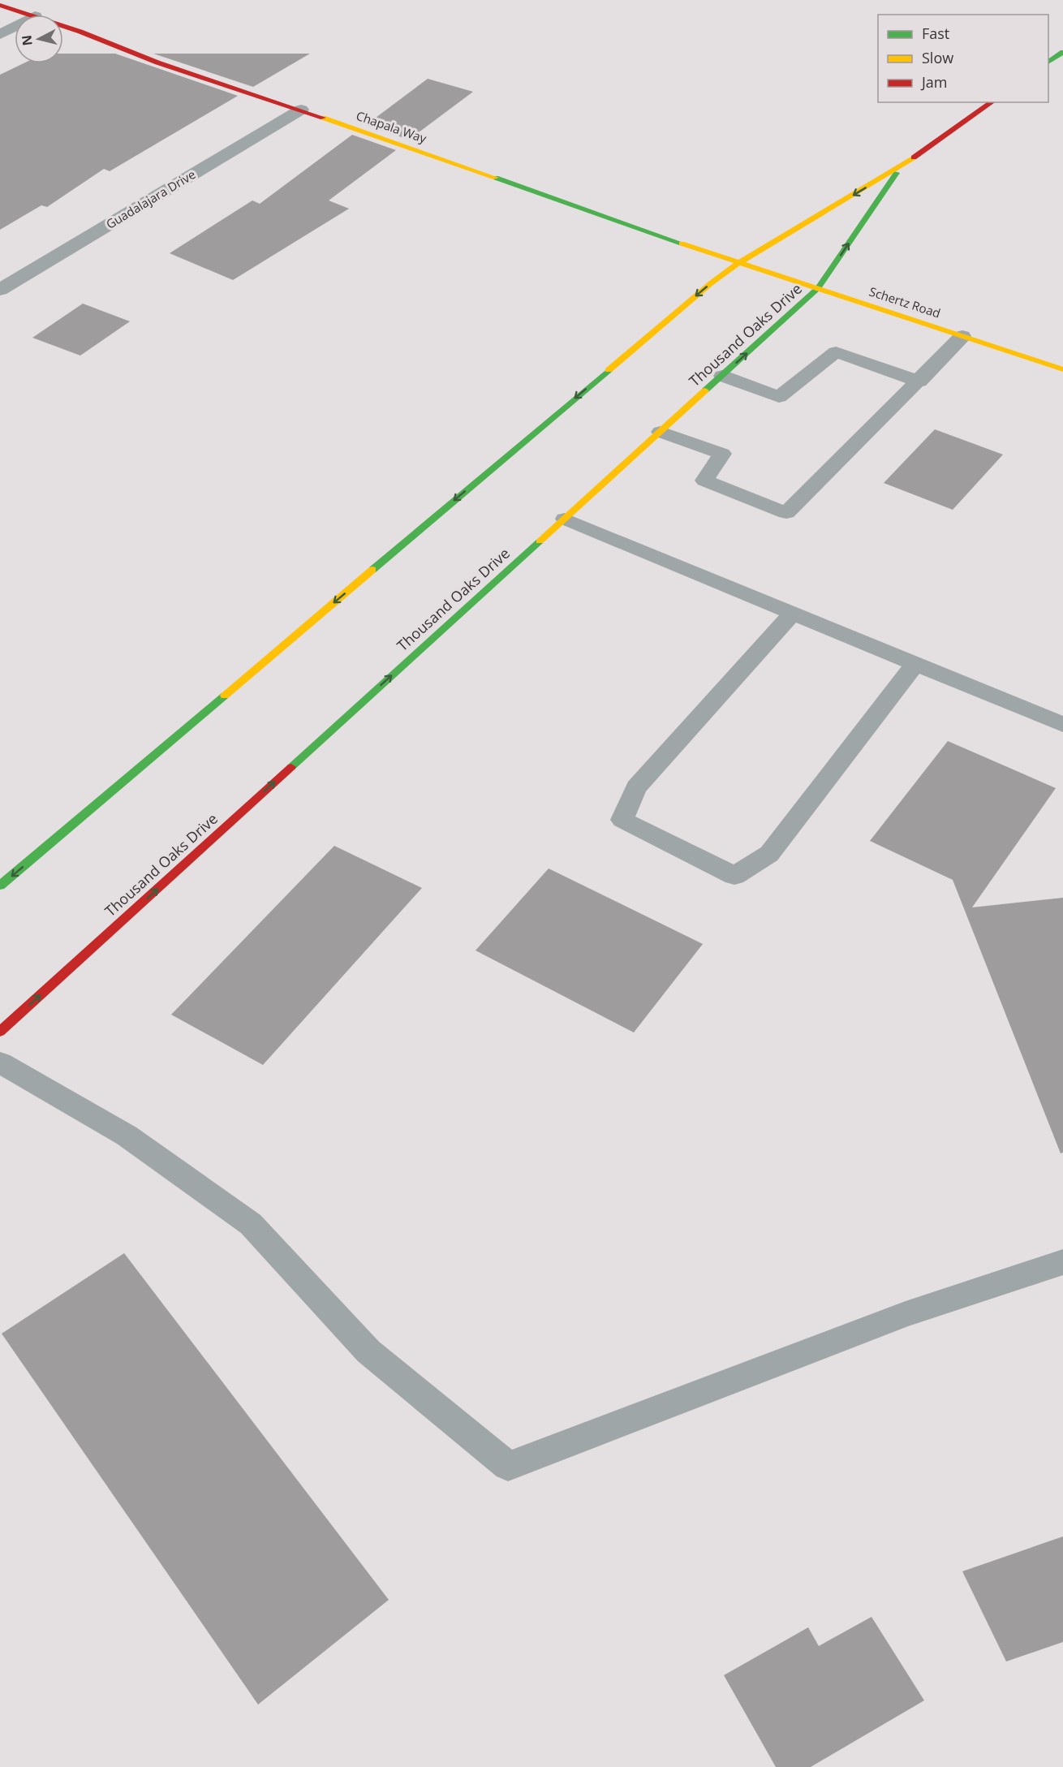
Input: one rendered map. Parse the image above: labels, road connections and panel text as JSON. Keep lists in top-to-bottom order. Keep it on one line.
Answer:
{"streets":{"main road":["Chapala Way","Schertz Road","Thousand Oaks Drive"],"street":["Guadalajara Drive"]},"crossings":[["Chapala Way","Guadalajara Drive"],["Chapala Way","Schertz Road"],["Chapala Way","Thousand Oaks Drive"],["Schertz Road","Thousand Oaks Drive"]],"legend":["Fast","Slow","Jam"],"north":"left"}
